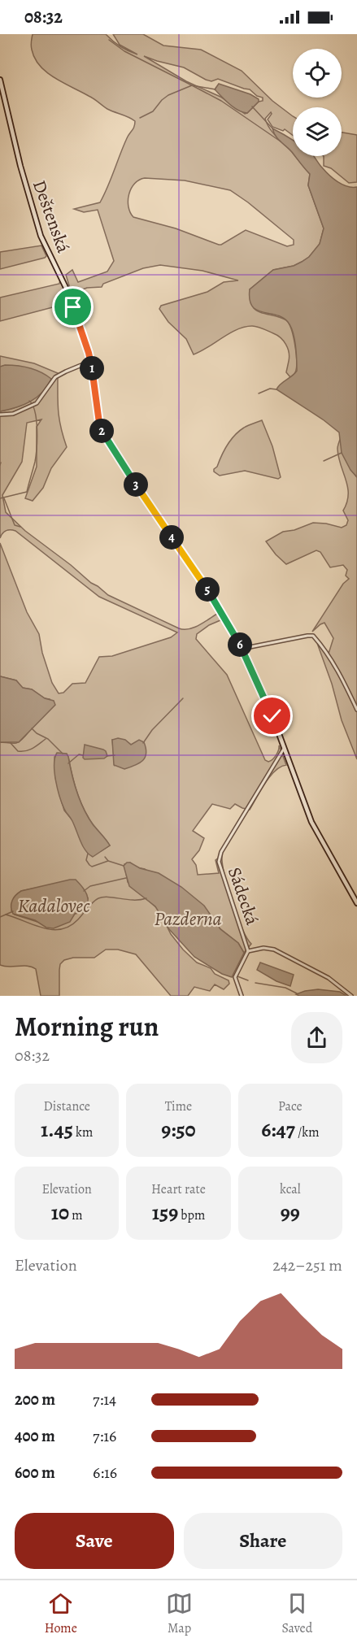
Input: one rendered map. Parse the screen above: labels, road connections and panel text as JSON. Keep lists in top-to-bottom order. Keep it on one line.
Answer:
{"streets":{"main road":["Deštenská"],"street":["Sádecká"]},"crossings":[["Deštenská","Sádecká"]],"water":["Kadalovec","Pazderna"],"page":{"status":"08:32","pins":["1","2","3","4","5","6"],"heading":["Morning run","08:32"],"stats":[["Distance","1.45 km"],["Time","9:50"],["Pace","6:47 /km"],["Elevation","10 m"],["Heart rate","159 bpm"],["kcal","99"]],"chart":["Elevation","242–251 m"],"list":[{"name":"200 m","note":"7:14"},{"name":"400 m","note":"7:16"},{"name":"600 m","note":"6:16"}],"buttons":["Save","Share"],"tabs":["Home","Map","Saved"]}}
